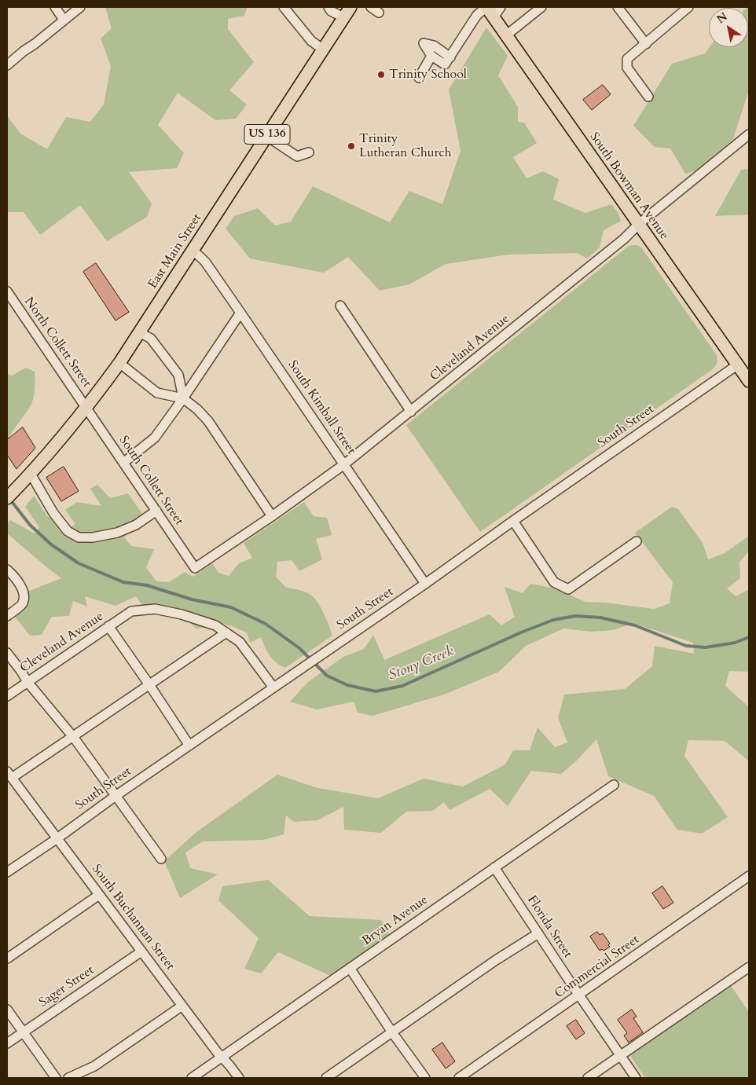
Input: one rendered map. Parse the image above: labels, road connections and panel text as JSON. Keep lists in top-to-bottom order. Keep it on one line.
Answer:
{"streets":{"main road":["US 136","South Bowman Avenue","East Main Street"],"street":["North Collett Street","Cleveland Avenue","South Kimball Street","South Street","South Collett Street","South Buchannan Street","Bryan Avenue","Florida Street","Commercial Street","Sager Street"]},"crossings":[["South Bowman Avenue","Cleveland Avenue"],["South Bowman Avenue","South Street"],["East Main Street","North Collett Street"],["East Main Street","South Kimball Street"],["East Main Street","South Collett Street"],["North Collett Street","South Collett Street"],["Cleveland Avenue","South Kimball Street"],["Cleveland Avenue","South Collett Street"],["South Kimball Street","South Street"],["South Street","South Buchannan Street"],["South Buchannan Street","Bryan Avenue"],["South Buchannan Street","Sager Street"],["Bryan Avenue","Florida Street"],["Florida Street","Commercial Street"]],"water":["Stony Creek"],"places":["Trinity School","Trinity Lutheran Church"],"north":"top left"}
